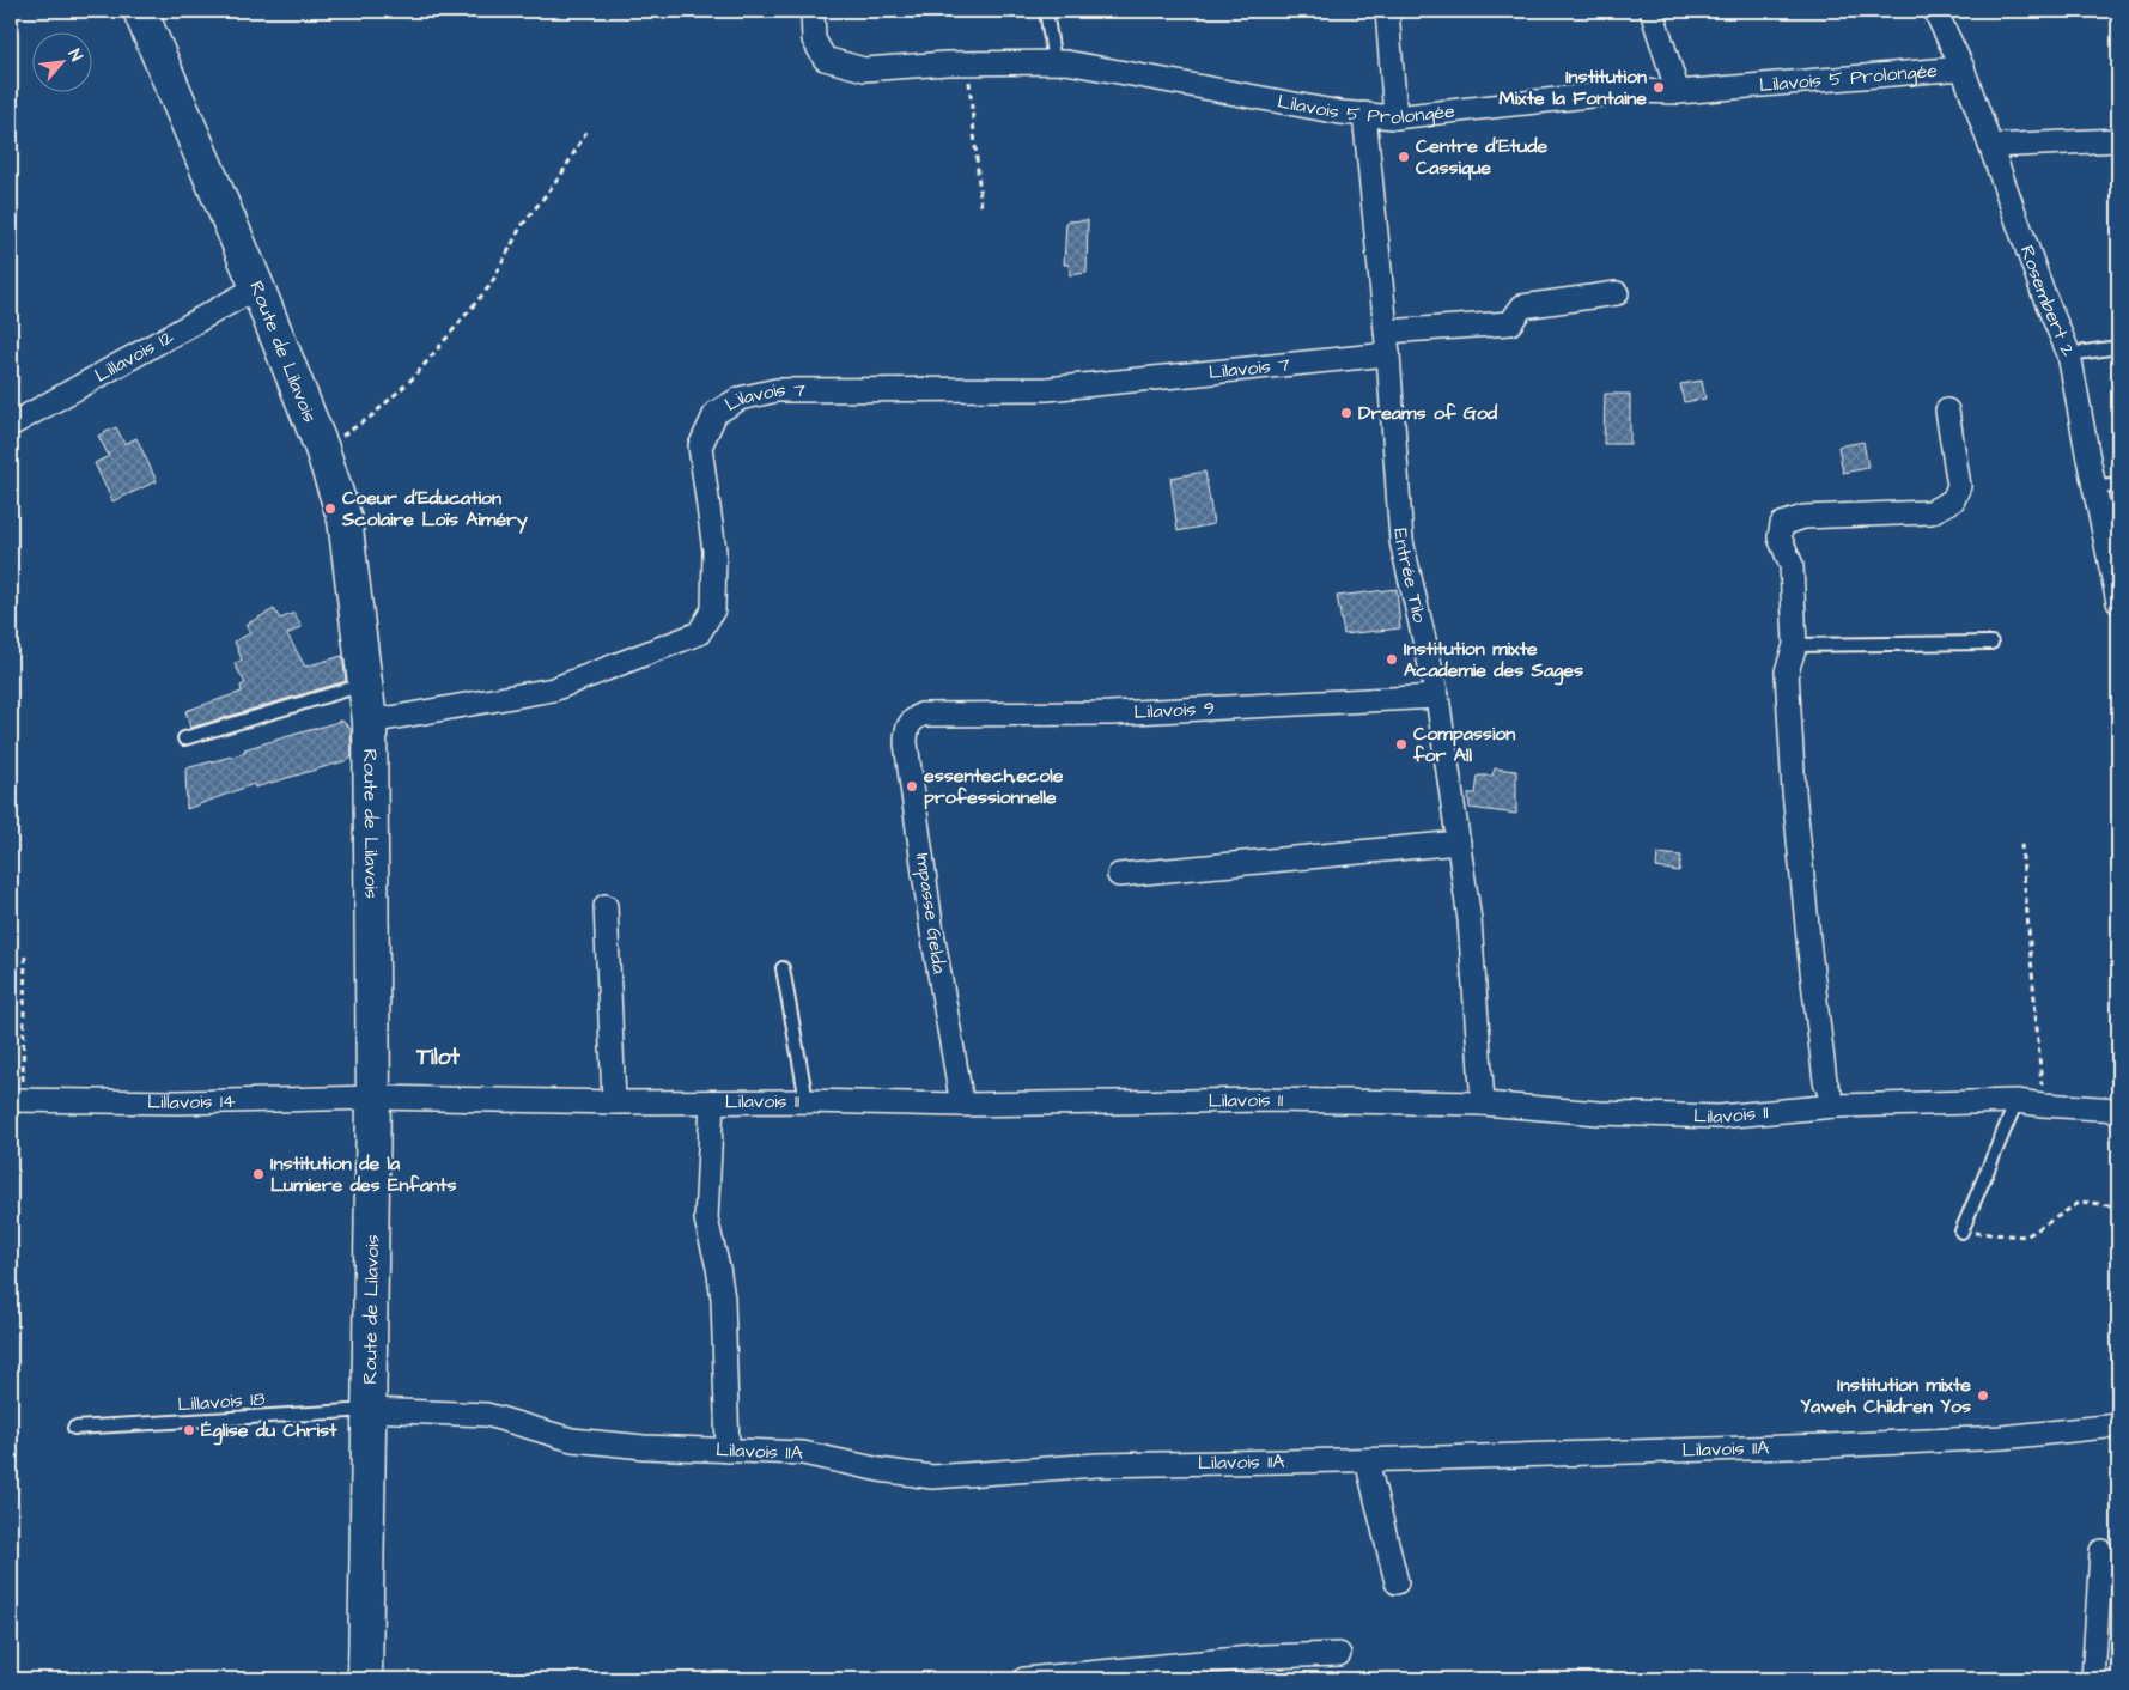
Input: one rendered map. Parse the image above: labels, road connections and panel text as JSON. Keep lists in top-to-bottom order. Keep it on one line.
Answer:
{"streets":{"main road":["Route de Lilavois"],"street":["Lilavois 5 Prolongée","Rosembert 2","Lillavois 12","Lilavois 7","Entrée Tilo","Lilavois 9","Impasse Gelda","Lillavois 14","Lilavois 11","Lilavois 11A"],"lane":["Lillavois 18"]},"crossings":[["Lilavois 5 Prolongée","Rosembert 2"],["Lilavois 5 Prolongée","Entrée Tilo"],["Route de Lilavois","Lillavois 12"],["Route de Lilavois","Lilavois 7"],["Route de Lilavois","Lillavois 14"],["Route de Lilavois","Lilavois 11"],["Route de Lilavois","Lillavois 18"],["Route de Lilavois","Lilavois 11A"],["Lilavois 7","Entrée Tilo"],["Entrée Tilo","Lilavois 9"],["Entrée Tilo","Lilavois 11"],["Lilavois 9","Impasse Gelda"],["Impasse Gelda","Lilavois 11"],["Lillavois 14","Lilavois 11"],["Lillavois 18","Lilavois 11A"]],"districts":["Tilot"],"places":["Institution Mixte la Fontaine","Centre d'Etude Cassique","Dreams of God","Coeur d'Education Scolaire Loïs Aiméry","Institution mixte Academie des Sages","Compassion for All","essentech,ecole professionnelle","Institution de la Lumiere des Enfants","Institution mixte Yaweh Children Yos","Église du Christ"],"north":"top right"}
